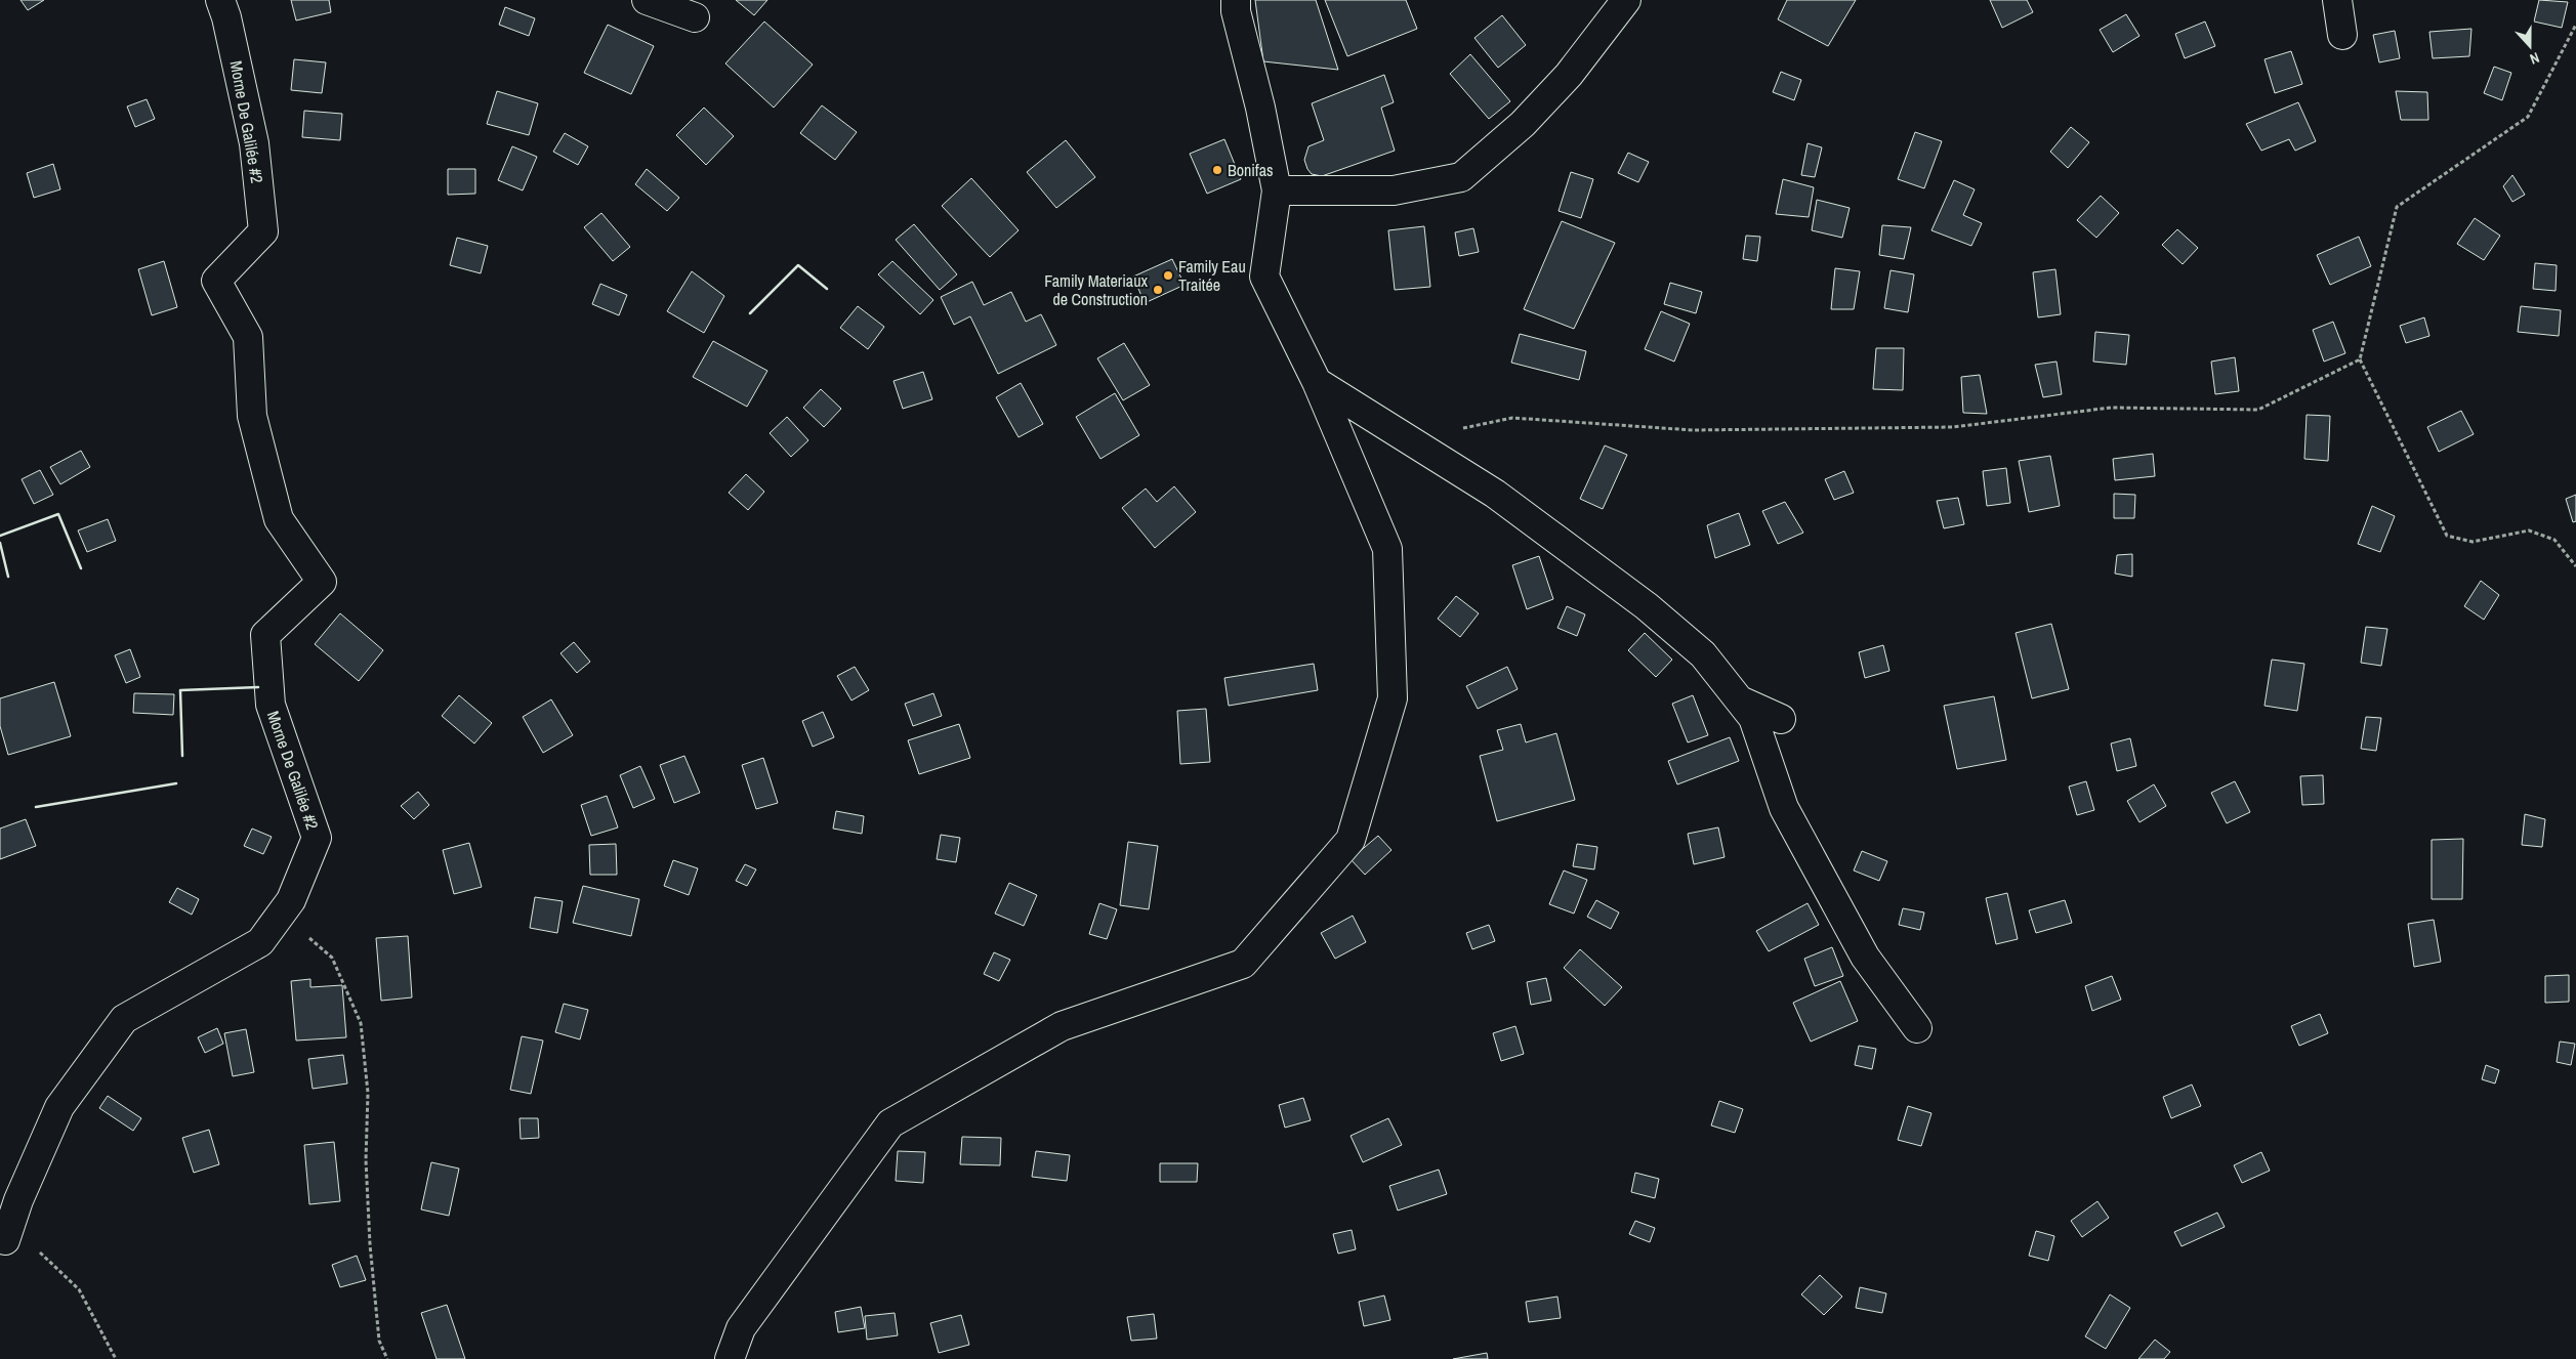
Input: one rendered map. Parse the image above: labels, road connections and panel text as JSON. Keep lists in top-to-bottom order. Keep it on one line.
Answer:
{"streets":{"street":["Morne De Galilée #2"]},"places":["Bonifas","Family Eau Traitée","Family Materiaux de Construction"],"north":"bottom"}
